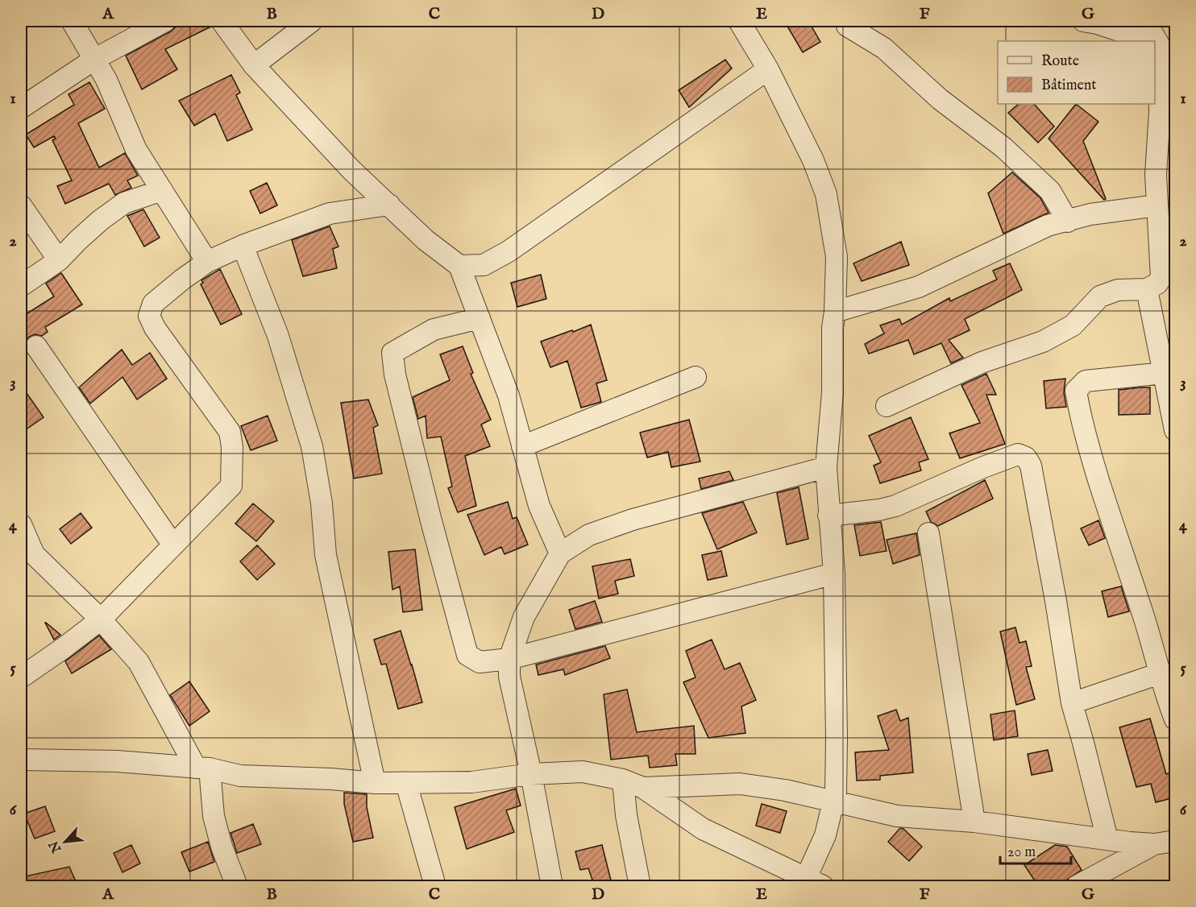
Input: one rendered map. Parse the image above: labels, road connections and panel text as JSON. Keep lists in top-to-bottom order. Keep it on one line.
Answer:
{"legend":["Route","Bâtiment"],"scale_bar":"20 m","north":"bottom left","grid":{"columns":["A","B","C","D","E","F","G"],"rows":["1","2","3","4","5","6"]}}
